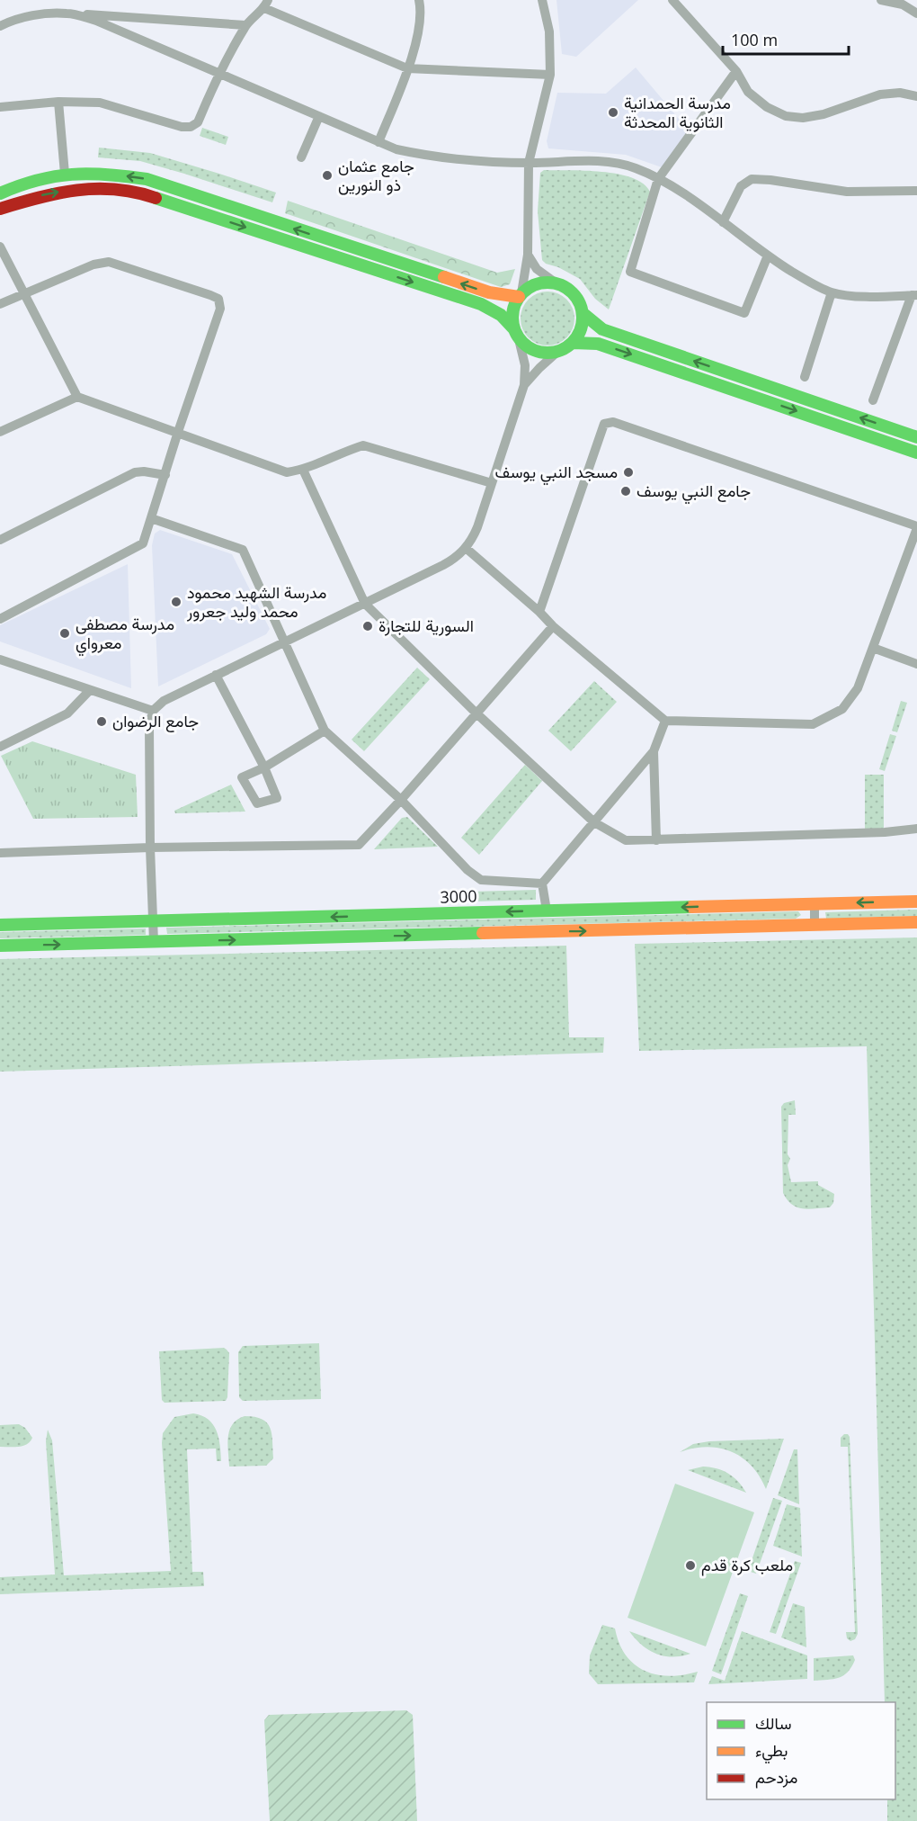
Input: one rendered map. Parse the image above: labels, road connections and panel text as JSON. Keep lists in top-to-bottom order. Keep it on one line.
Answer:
{"streets":{"street":["3000"]},"places":["مدرسة الحمدانية الثانوية المحدثة","جامع عثمان ذو النورين","مسجد النبي يوسف","جامع النبي يوسف","مدرسة الشهيد محمود محمد وليد جعرور","السورية للتجارة","مدرسة مصطفى معرواي","جامع الرضوان","ملعب كرة قدم"],"legend":["سالك","بطيء","مزدحم"],"scale_bar":"100 m"}
